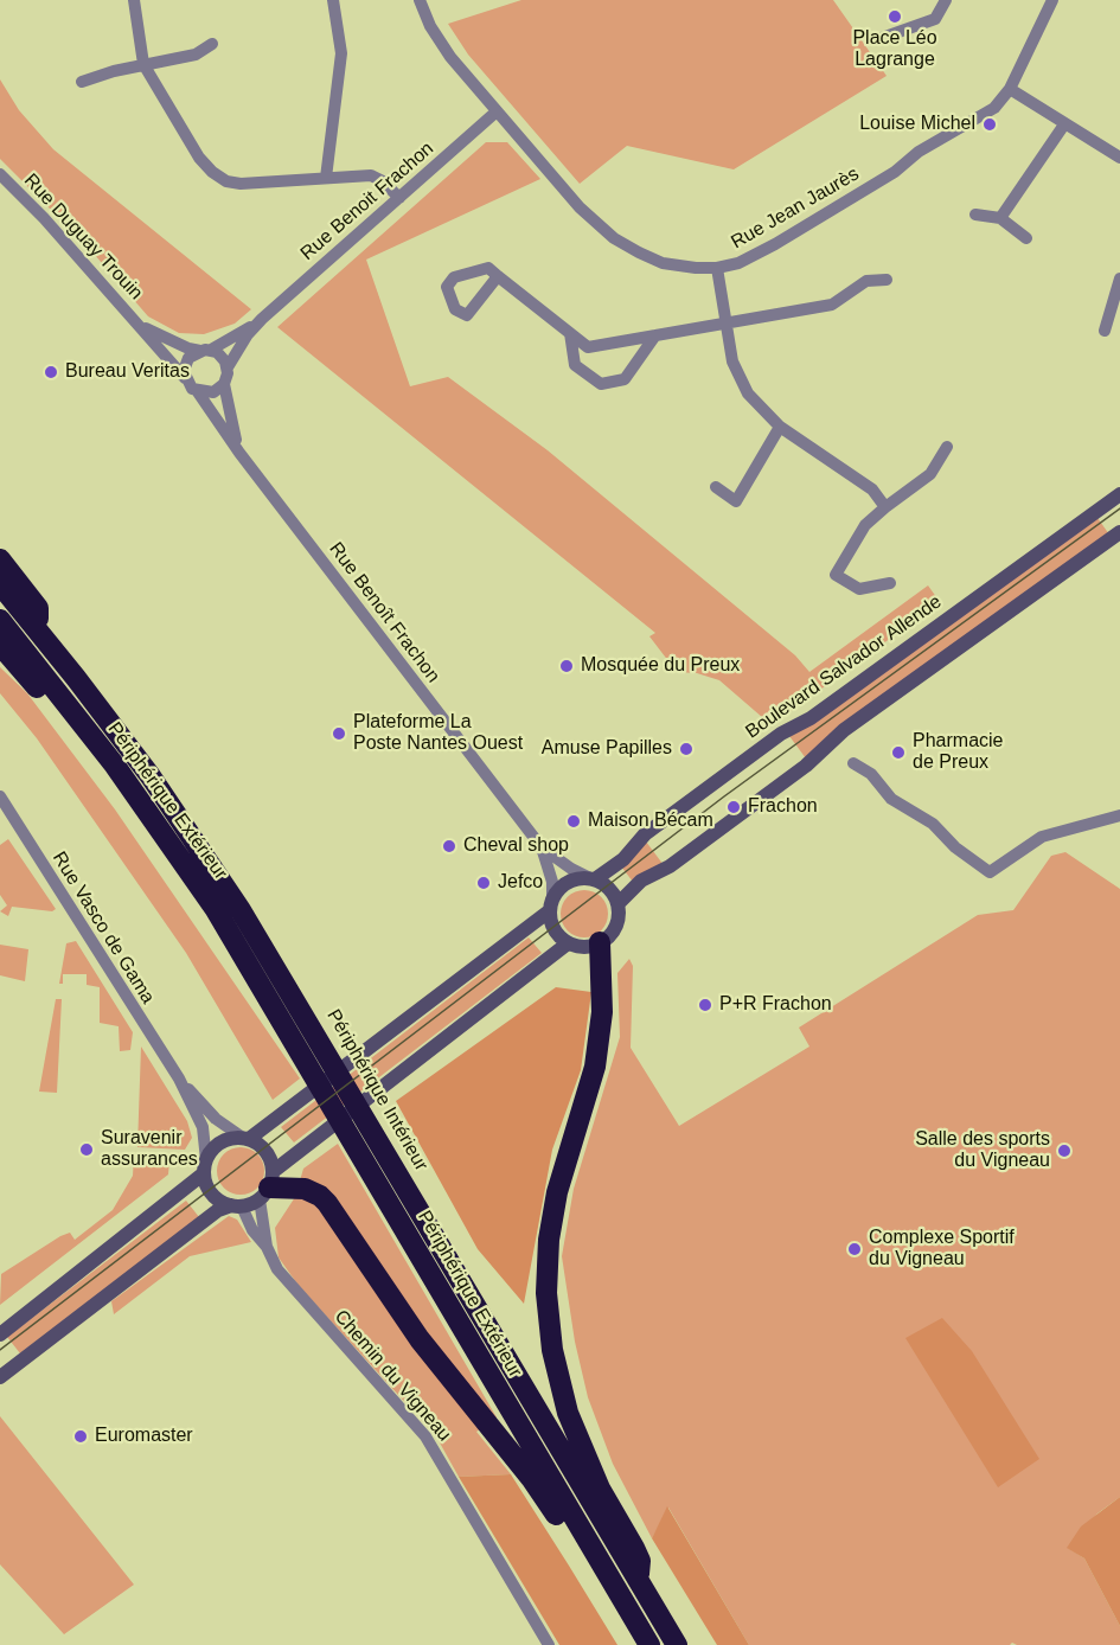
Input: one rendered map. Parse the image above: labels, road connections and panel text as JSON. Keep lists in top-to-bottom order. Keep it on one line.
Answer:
{"streets":{"highway":["Périphérique Extérieur","Périphérique Intérieur"],"street":["Rue Benoit Frachon","Rue Jean Jaurès","Rue Duguay Trouin","Rue Benoît Frachon","Boulevard Salvador Allende","Rue Vasco de Gama","Chemin du Vigneau"]},"crossings":[["Rue Benoit Frachon","Rue Jean Jaurès"],["Rue Benoit Frachon","Rue Duguay Trouin"],["Rue Vasco de Gama","Chemin du Vigneau"]],"places":["Place Léo Lagrange","Louise Michel","Bureau Veritas","Mosquée du Preux","Plateforme La Poste Nantes Ouest","Amuse Papilles","Pharmacie de Preux","Frachon","Maison Bécam","Cheval shop","Jefco","P+R Frachon","Suravenir assurances","Salle des sports du Vigneau","Complexe Sportif du Vigneau","Euromaster"]}
